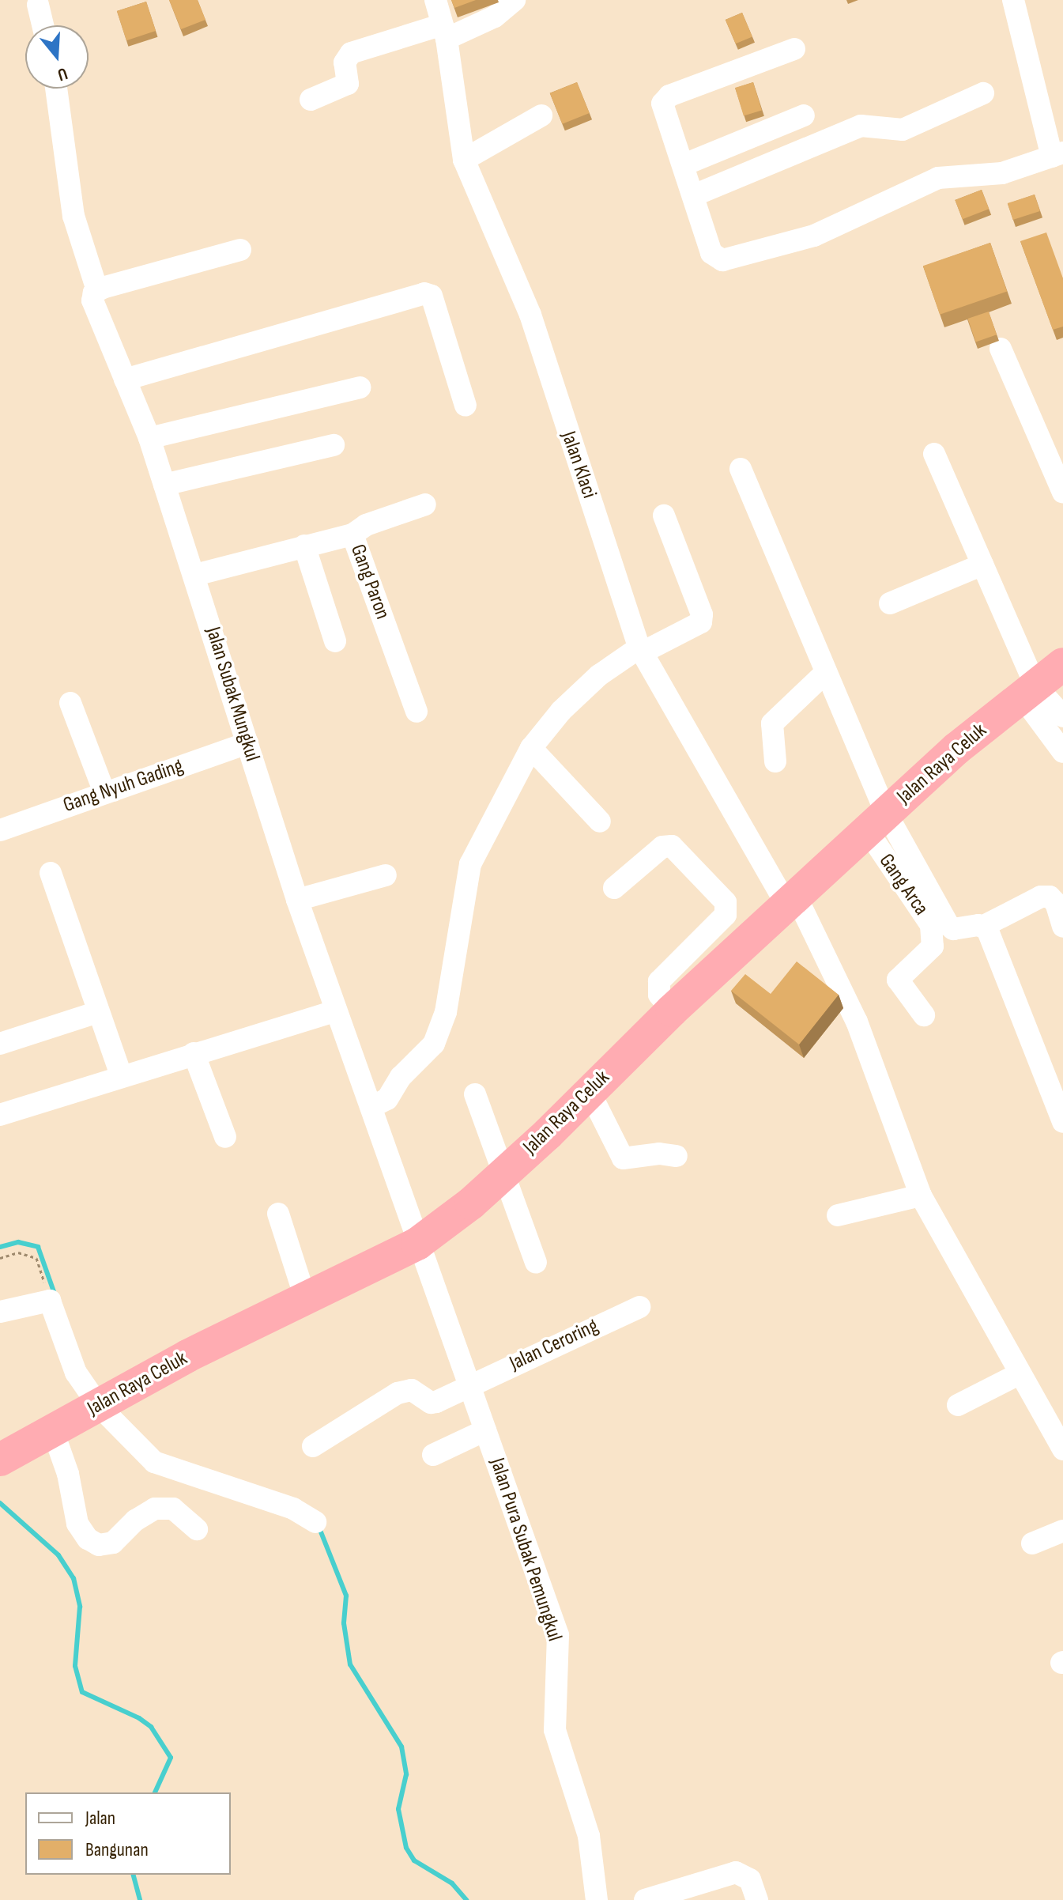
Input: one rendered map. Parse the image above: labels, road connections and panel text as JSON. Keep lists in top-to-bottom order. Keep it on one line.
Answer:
{"streets":{"highway":["Jalan Raya Celuk"],"street":["Jalan Klaci","Gang Paron","Jalan Subak Mungkul","Gang Nyuh Gading","Gang Arca","Jalan Ceroring","Jalan Pura Subak Pemungkul"]},"crossings":[["Jalan Klaci","Jalan Raya Celuk"],["Gang Paron","Jalan Subak Mungkul"],["Jalan Subak Mungkul","Jalan Raya Celuk"],["Jalan Subak Mungkul","Gang Nyuh Gading"],["Jalan Subak Mungkul","Jalan Pura Subak Pemungkul"],["Jalan Raya Celuk","Gang Arca"],["Jalan Raya Celuk","Jalan Pura Subak Pemungkul"],["Jalan Ceroring","Jalan Pura Subak Pemungkul"]],"legend":["Jalan","Bangunan"],"north":"bottom"}
